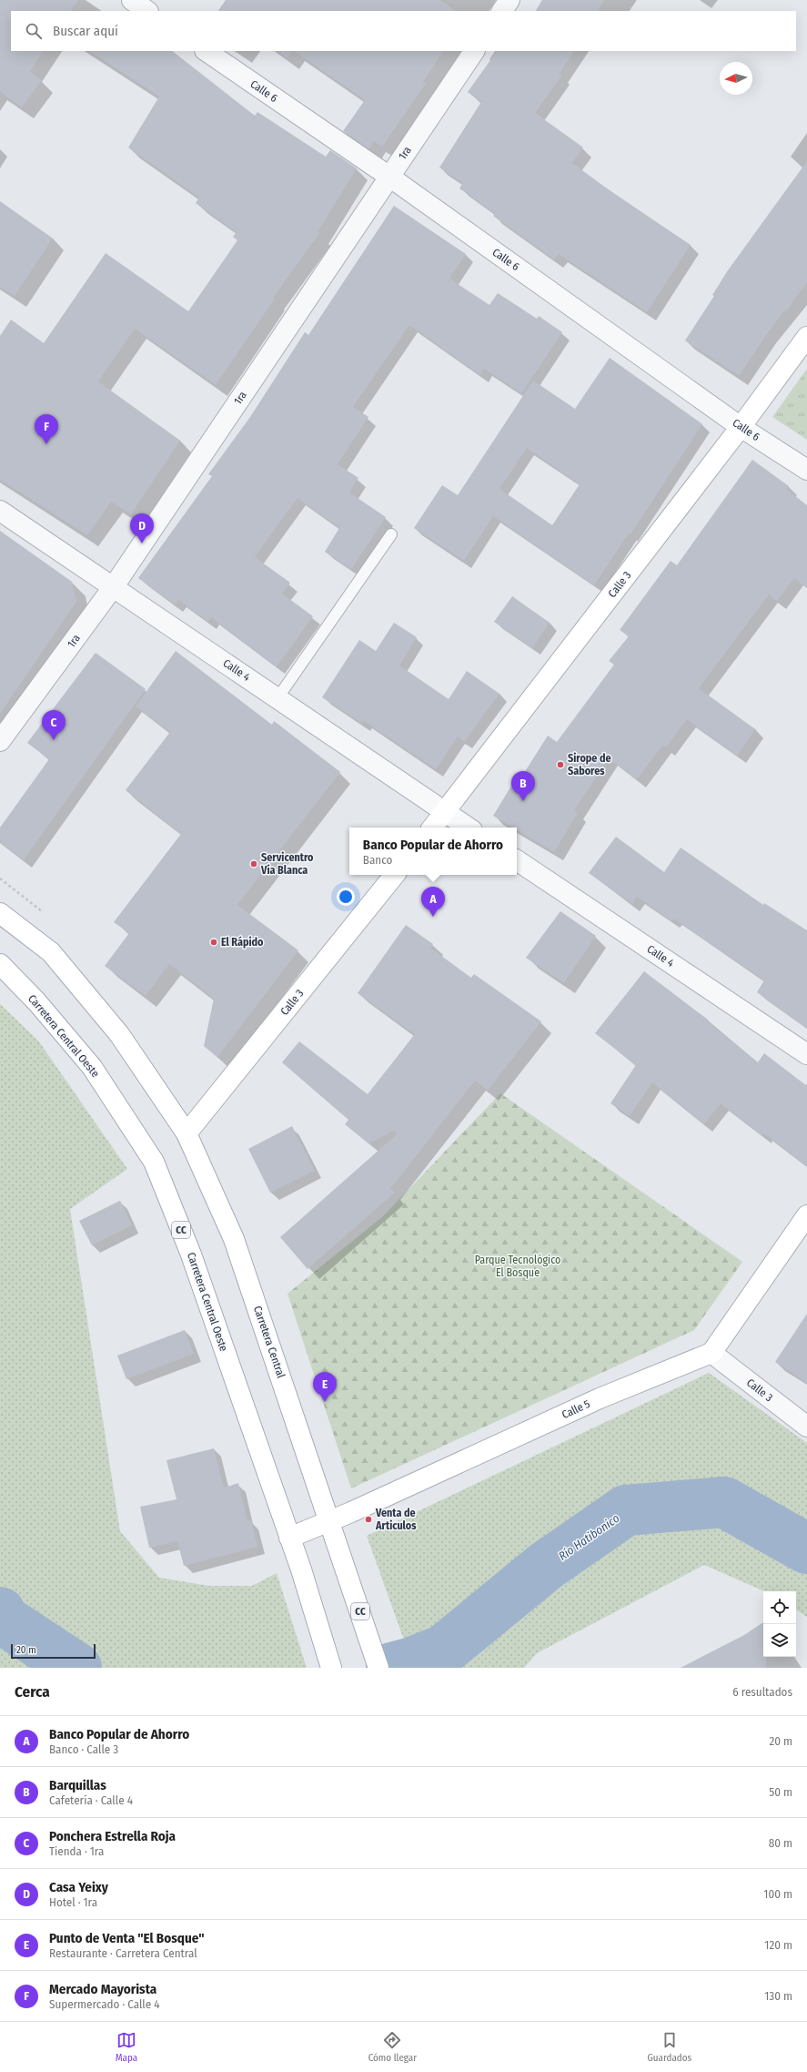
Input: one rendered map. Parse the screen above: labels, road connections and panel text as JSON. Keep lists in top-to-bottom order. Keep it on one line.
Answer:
{"streets":{"main road":["Calle 3","Carretera Central Oeste","CC","Carretera Central","Calle 5"],"street":["Calle 6","1ra","Calle 4"]},"crossings":[["Calle 6","1ra"],["Calle 6","Calle 3"],["1ra","Calle 4"],["Calle 3","Calle 4"],["Calle 3","CC"],["Calle 3","Carretera Central"],["Calle 3","Calle 5"],["Carretera Central Oeste","CC"],["Carretera Central Oeste","Calle 5"],["CC","Carretera Central"],["CC","Calle 5"],["Carretera Central","Calle 5"]],"water":["Río Hatibonico"],"parks":["Parque Tecnológico El Bosque"],"places":["Sirope de Sabores","Servicentro Vía Blanca","El Rápido","Venta de Articulos"],"scale_bar":"20 m","north":"left","page":{"search":"Buscar aquí","pins":["F","D","C","B","A","E"],"popup":["Banco Popular de Ahorro","Banco"],"scale":"20 m","heading":["Cerca","6 resultados"],"list":[{"mark":"A","name":"Banco Popular de Ahorro","note":"Banco · Calle 3","value":"20 m"},{"mark":"B","name":"Barquillas","note":"Cafetería · Calle 4","value":"50 m"},{"mark":"C","name":"Ponchera Estrella Roja","note":"Tienda · 1ra","value":"80 m"},{"mark":"D","name":"Casa Yeixy","note":"Hotel · 1ra","value":"100 m"},{"mark":"E","name":"Punto de Venta \"El Bosque\"","note":"Restaurante · Carretera Central","value":"120 m"},{"mark":"F","name":"Mercado Mayorista","note":"Supermercado · Calle 4","value":"130 m"}],"nav":["Mapa","Cómo llegar","Guardados"]}}
